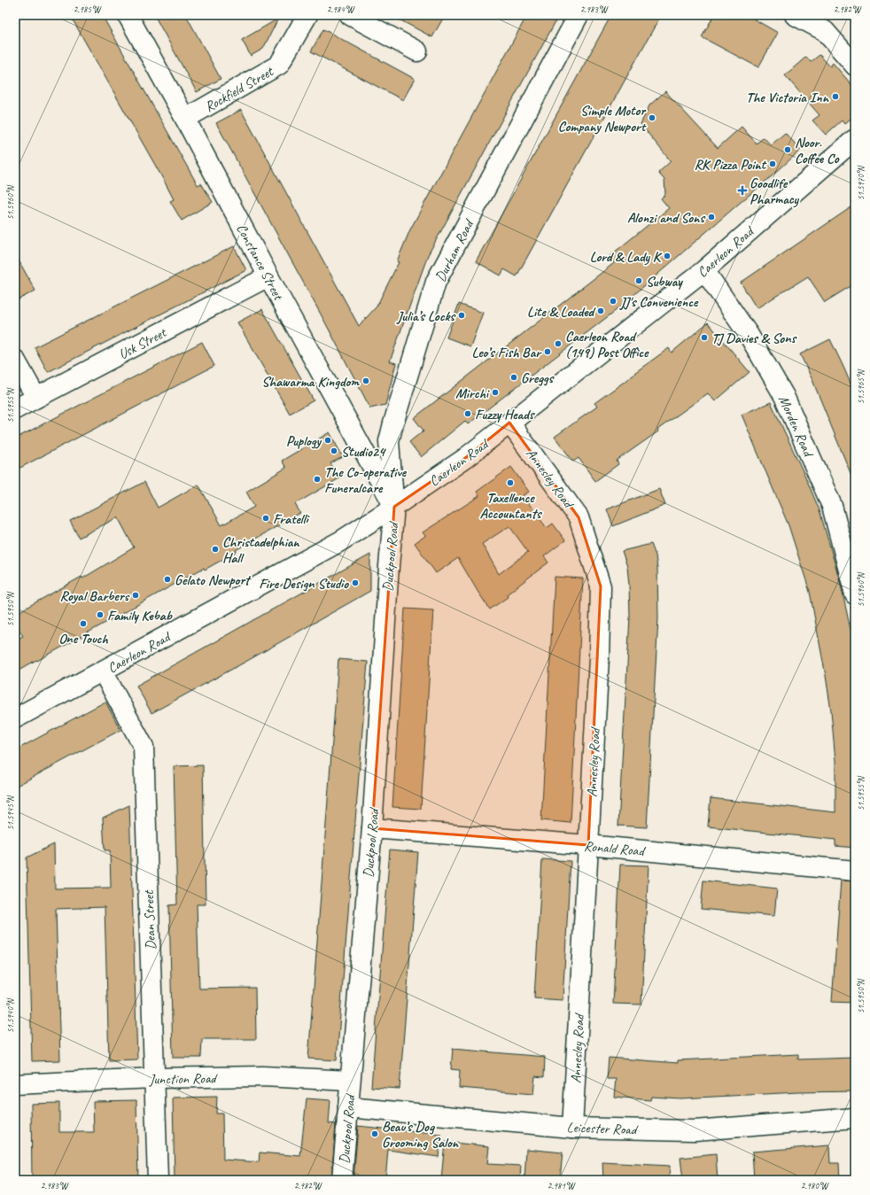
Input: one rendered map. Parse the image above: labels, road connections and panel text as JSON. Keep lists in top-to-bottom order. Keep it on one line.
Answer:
{"streets":{"street":["Rockfield Street","Durham Road","Caerleon Road","Constance Street","Usk Street","Morden Road","Annesley Road","Duckpool Road","Ronald Road","Dean Street","Junction Road","Leicester Road"]},"crossings":[["Rockfield Street","Constance Street"],["Durham Road","Caerleon Road"],["Durham Road","Constance Street"],["Durham Road","Duckpool Road"],["Caerleon Road","Constance Street"],["Caerleon Road","Morden Road"],["Caerleon Road","Annesley Road"],["Caerleon Road","Duckpool Road"],["Caerleon Road","Dean Street"],["Constance Street","Usk Street"],["Constance Street","Duckpool Road"],["Annesley Road","Ronald Road"],["Annesley Road","Leicester Road"],["Duckpool Road","Ronald Road"],["Duckpool Road","Junction Road"],["Duckpool Road","Leicester Road"],["Dean Street","Junction Road"]],"places":{"other":["The Victoria Inn","Simple Motor Company Newport","Noor. Coffee Co","RK Pizza Point","Alonzi and Sons","Lord & Lady K","Subway","JJ's Convenience","Lite & Loaded","Julia’s Locks","TJ Davies & Sons","Caerleon Road (149) Post Office","Leo’s Fish Bar","Greggs","Shawarma Kingdom","Mirchi","Fuzzy Heads","Puplogy","Studio24","The Co-operative Funeralcare","Taxellence Accountants","Fratelli","Christadelphian Hall","Gelato Newport","Fire Design Studio","Royal Barbers","Family Kebab","One Touch","Beau’s Dog Grooming Salon"],"health":["Goodlife Pharmacy"]},"coordinates":["2.985°W","2.984°W","2.983°W","2.982°W","51.5970°N","51.5960°N","51.5965°N","51.5955°N","51.5950°N","51.5945°N","51.5940°N","2.981°W","2.980°W"]}
